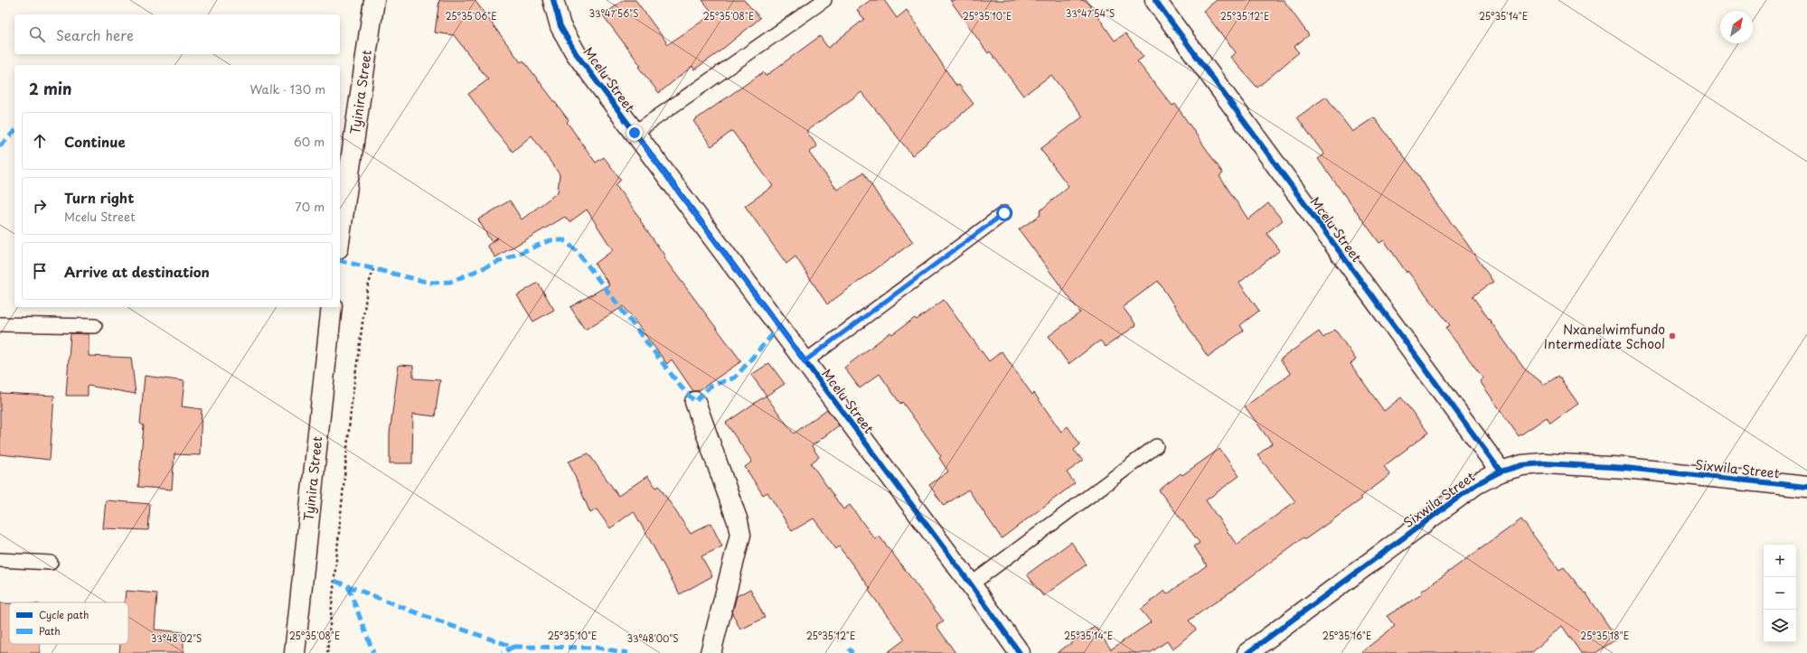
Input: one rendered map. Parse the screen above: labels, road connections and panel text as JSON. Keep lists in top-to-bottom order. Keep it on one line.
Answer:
{"streets":{"street":["Mcelu Street","Tyinira Street","Sixwila Street"]},"crossings":[["Mcelu Street","Sixwila Street"]],"places":["Nxanelwimfundo Intermediate School"],"legend":["Cycle path","Path"],"north":"top right","page":{"search":"Search here","heading":["2 min","Walk · 130 m"],"list":[["Continue","60 m"],["Turn right","Mcelu Street","70 m"],"Arrive at destination"],"map_buttons":["+","−"]},"coordinates":["33°47'56\"S","33°47'54\"S","25°35'10\"E","25°35'06\"E","25°35'08\"E","25°35'12\"E","25°35'14\"E","25°35'16\"E","25°35'18\"E","33°48'02\"S","33°48'00\"S"]}
